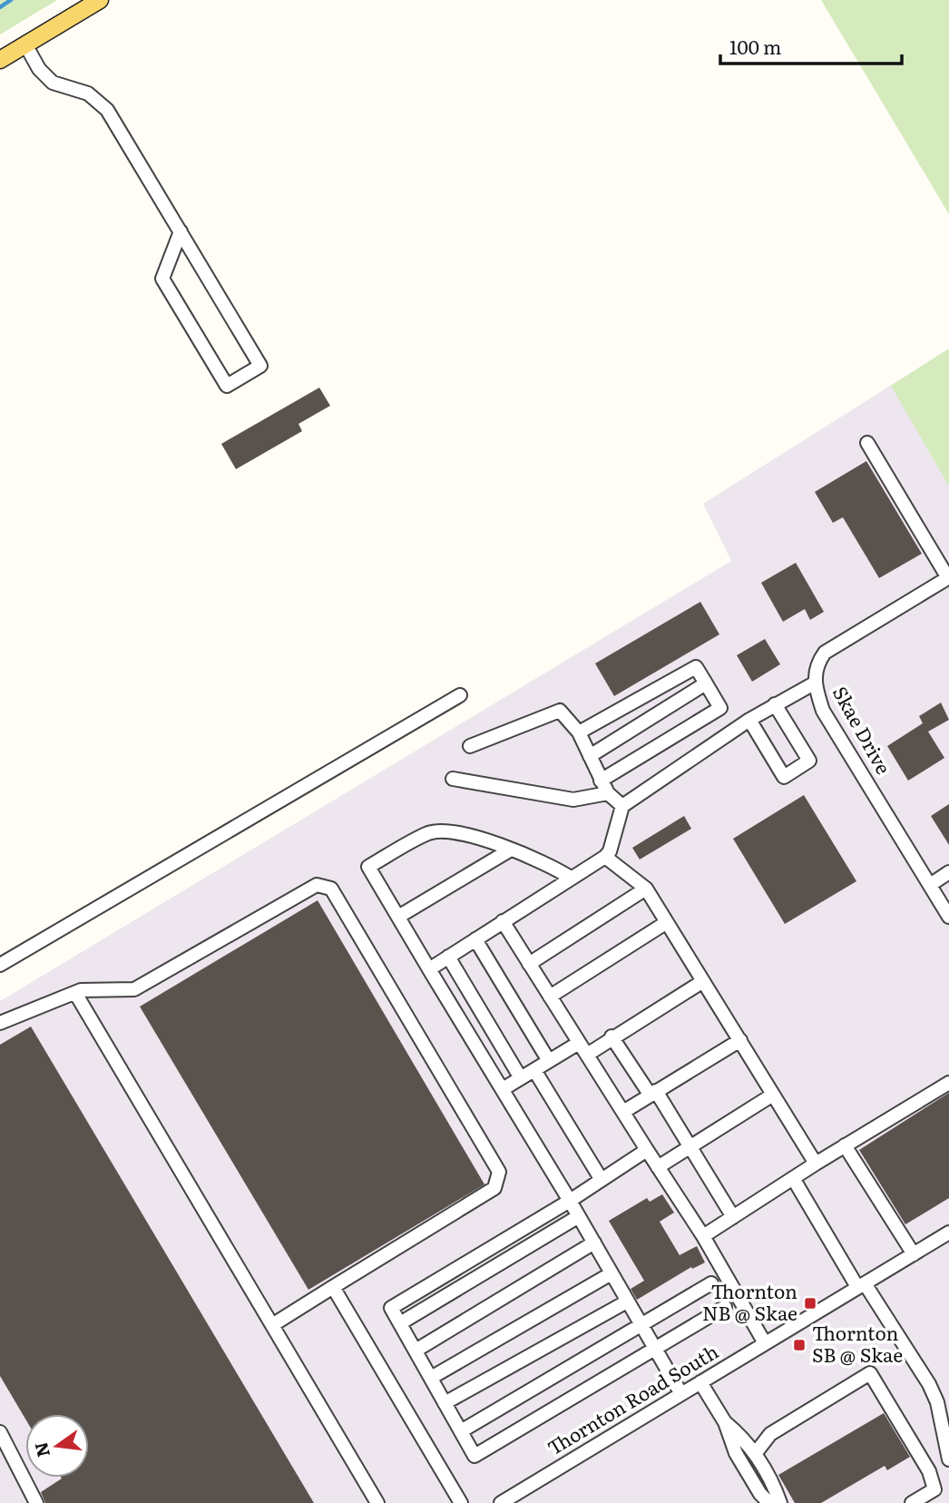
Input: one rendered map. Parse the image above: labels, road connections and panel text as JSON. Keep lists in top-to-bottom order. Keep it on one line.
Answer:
{"streets":{"street":["Skae Drive","Thornton Road South"]},"places":{"transit":["Thornton NB @ Skae","Thornton SB @ Skae"]},"scale_bar":"100 m","north":"left"}
